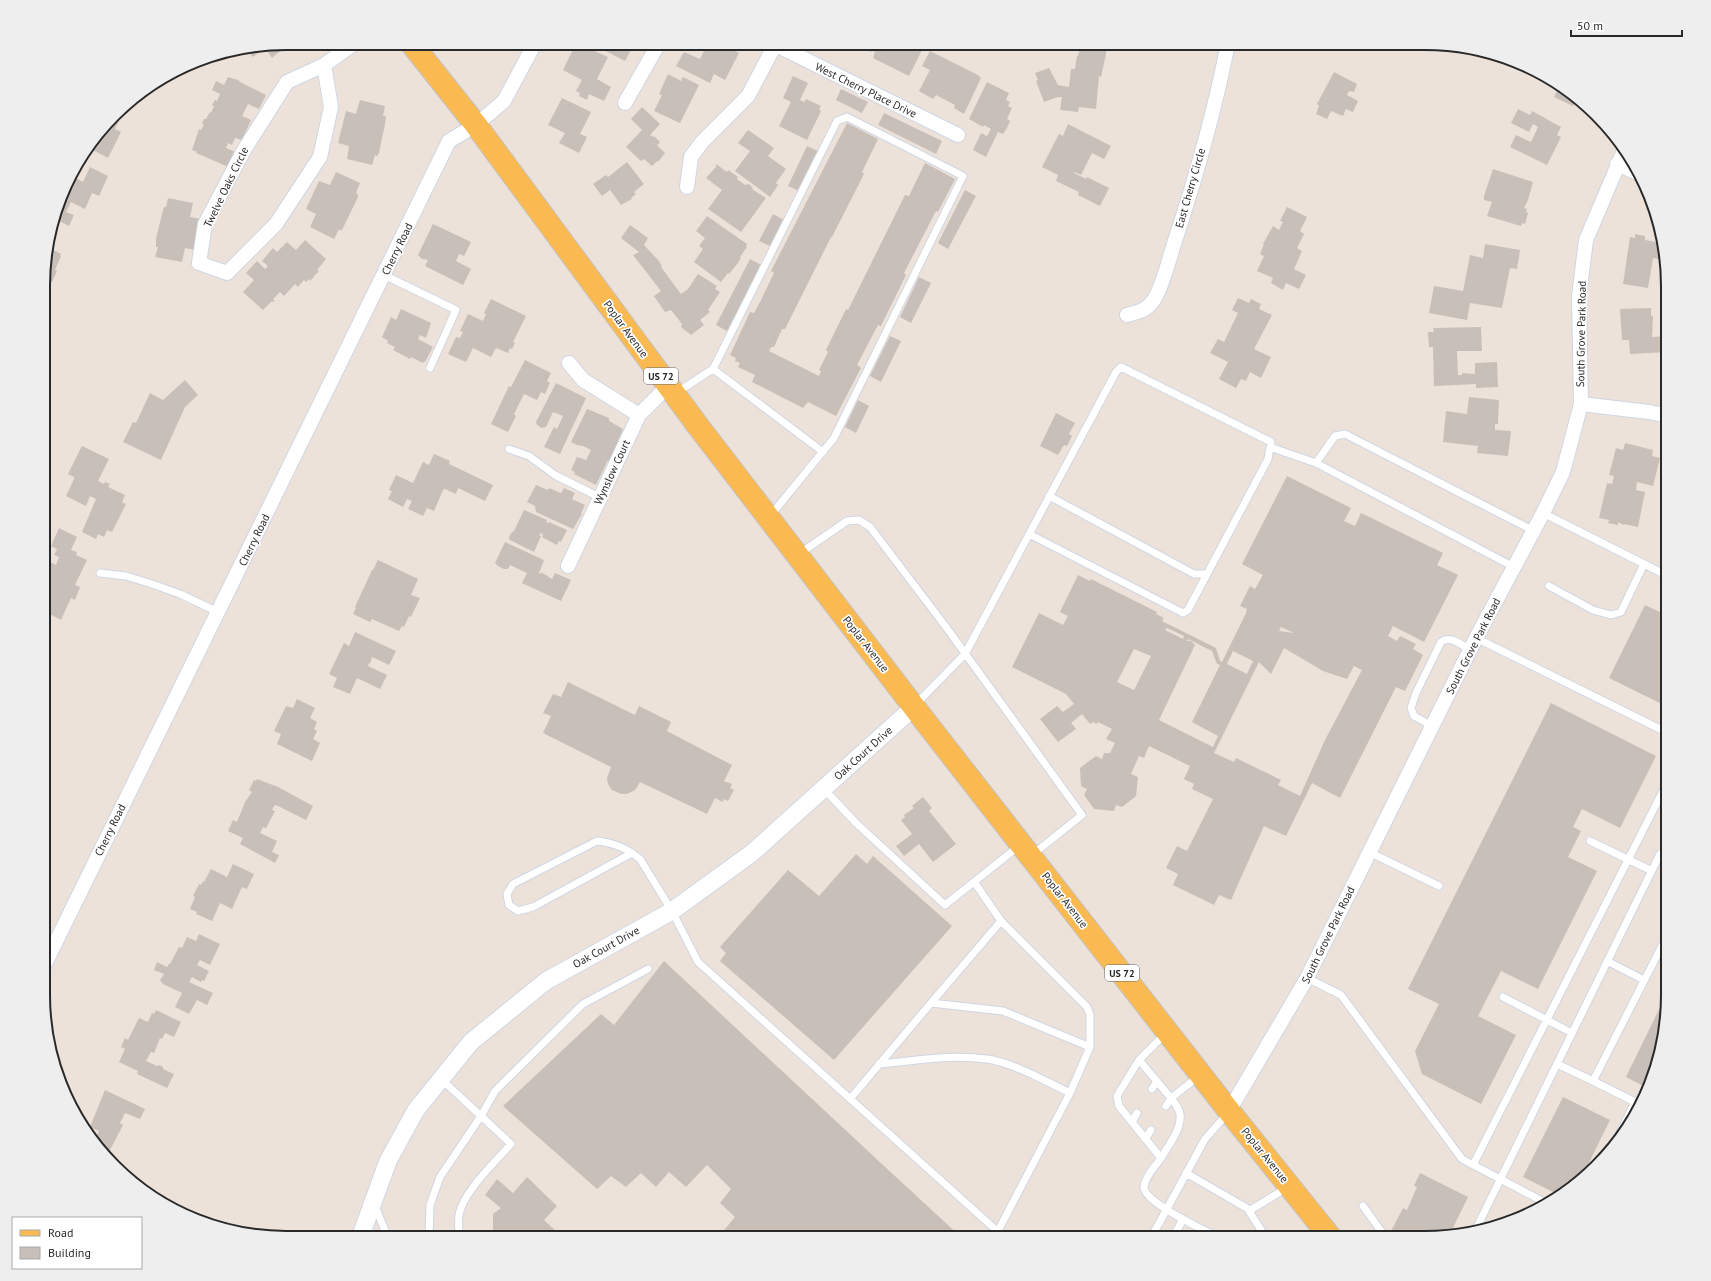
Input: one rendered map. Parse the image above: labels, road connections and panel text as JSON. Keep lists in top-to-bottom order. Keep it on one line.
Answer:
{"streets":{"main road":["Poplar Avenue","US 72"],"street":["West Cherry Place Drive","Twelve Oaks Circle","East Cherry Circle","Cherry Road","South Grove Park Road","Wynslow Court","Oak Court Drive"]},"crossings":[["Cherry Road","Poplar Avenue"],["Poplar Avenue","South Grove Park Road"],["Poplar Avenue","Wynslow Court"],["Poplar Avenue","Oak Court Drive"]],"legend":["Road","Building"],"scale_bar":"50 m"}
